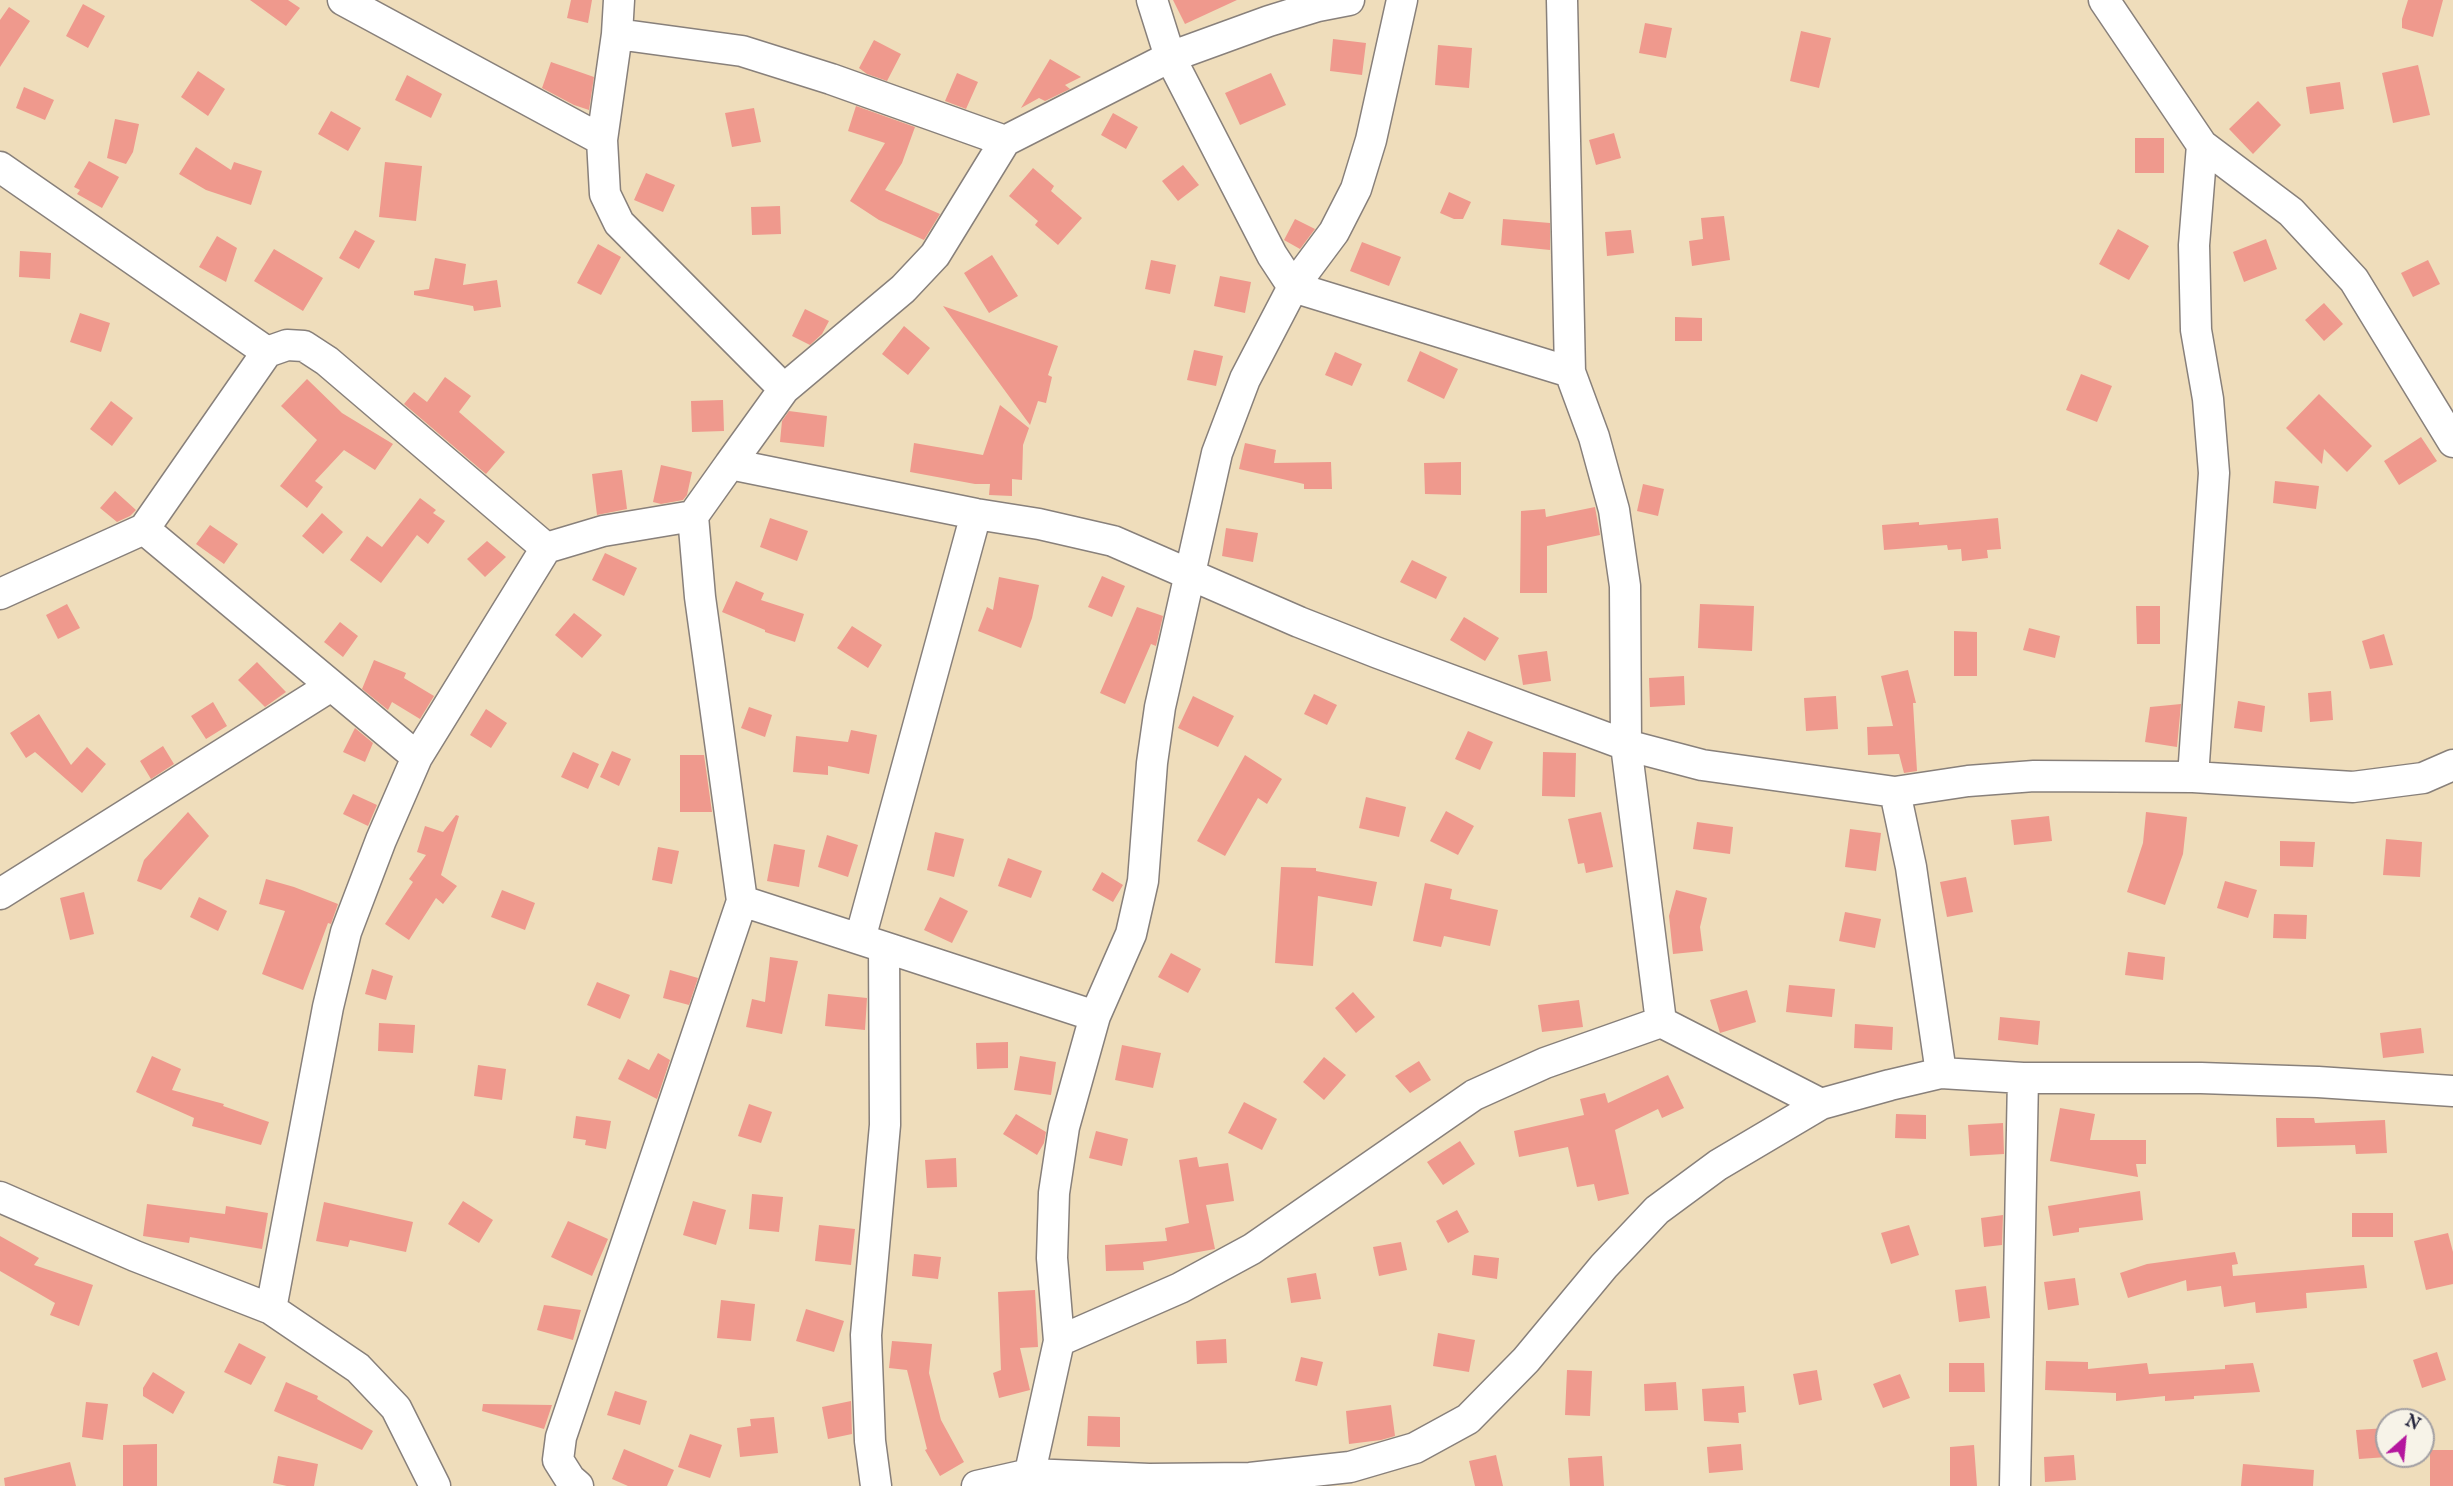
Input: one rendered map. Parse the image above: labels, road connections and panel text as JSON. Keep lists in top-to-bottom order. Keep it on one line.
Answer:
{"north":"top right"}
